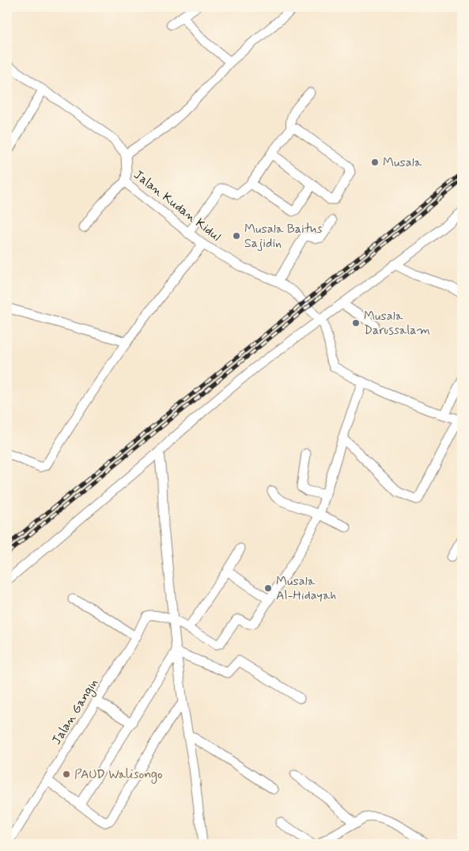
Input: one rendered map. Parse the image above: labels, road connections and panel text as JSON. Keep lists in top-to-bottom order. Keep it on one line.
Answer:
{"streets":{"street":["Jalan Kudan Kidul","Jalan Gangin"]},"places":["Musala","Musala Baitus Sajidin","Musala Darussalam","Musala Al-Hidayah","PAUD Walisongo"]}
